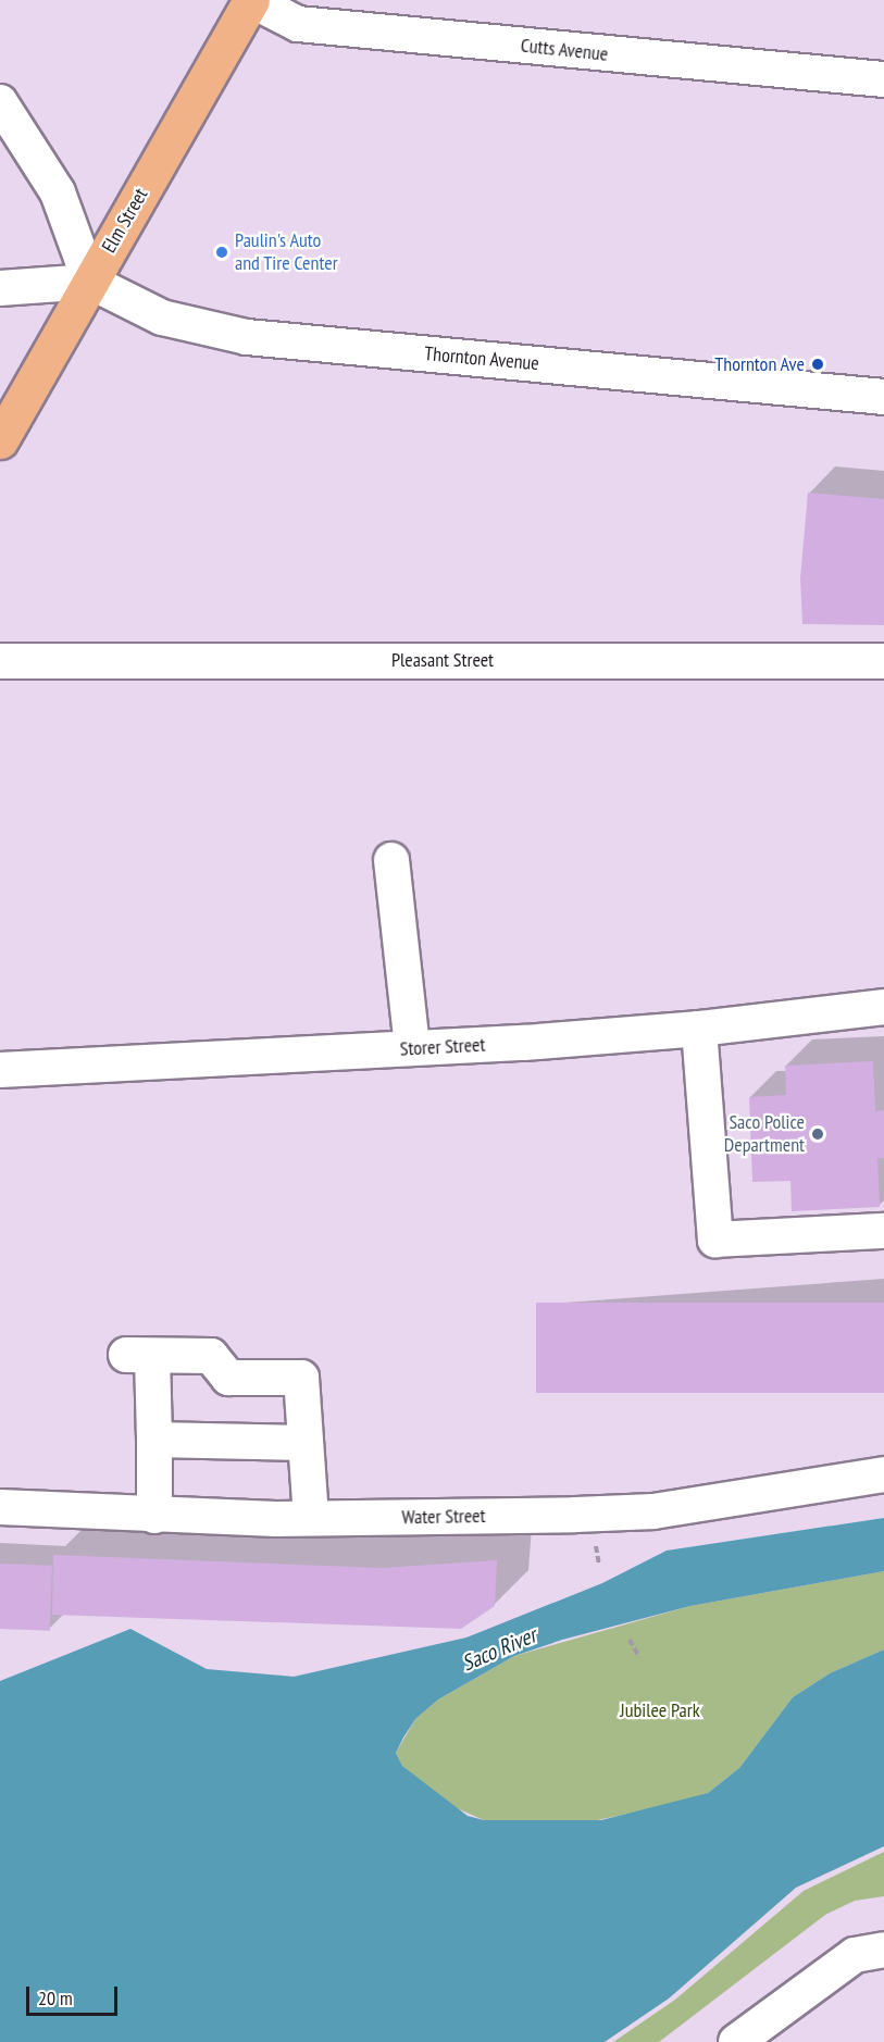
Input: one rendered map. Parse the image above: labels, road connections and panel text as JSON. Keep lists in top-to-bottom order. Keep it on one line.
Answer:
{"streets":{"main road":["Elm Street"],"street":["Cutts Avenue","Thornton Avenue","Pleasant Street","Storer Street","Water Street"]},"crossings":[["Cutts Avenue","Elm Street"],["Elm Street","Thornton Avenue"]],"water":["Saco River"],"parks":["Jubilee Park"],"places":["Paulin's Auto and Tire Center","Thornton Ave","Saco Police Department"],"scale_bar":"20 m"}
